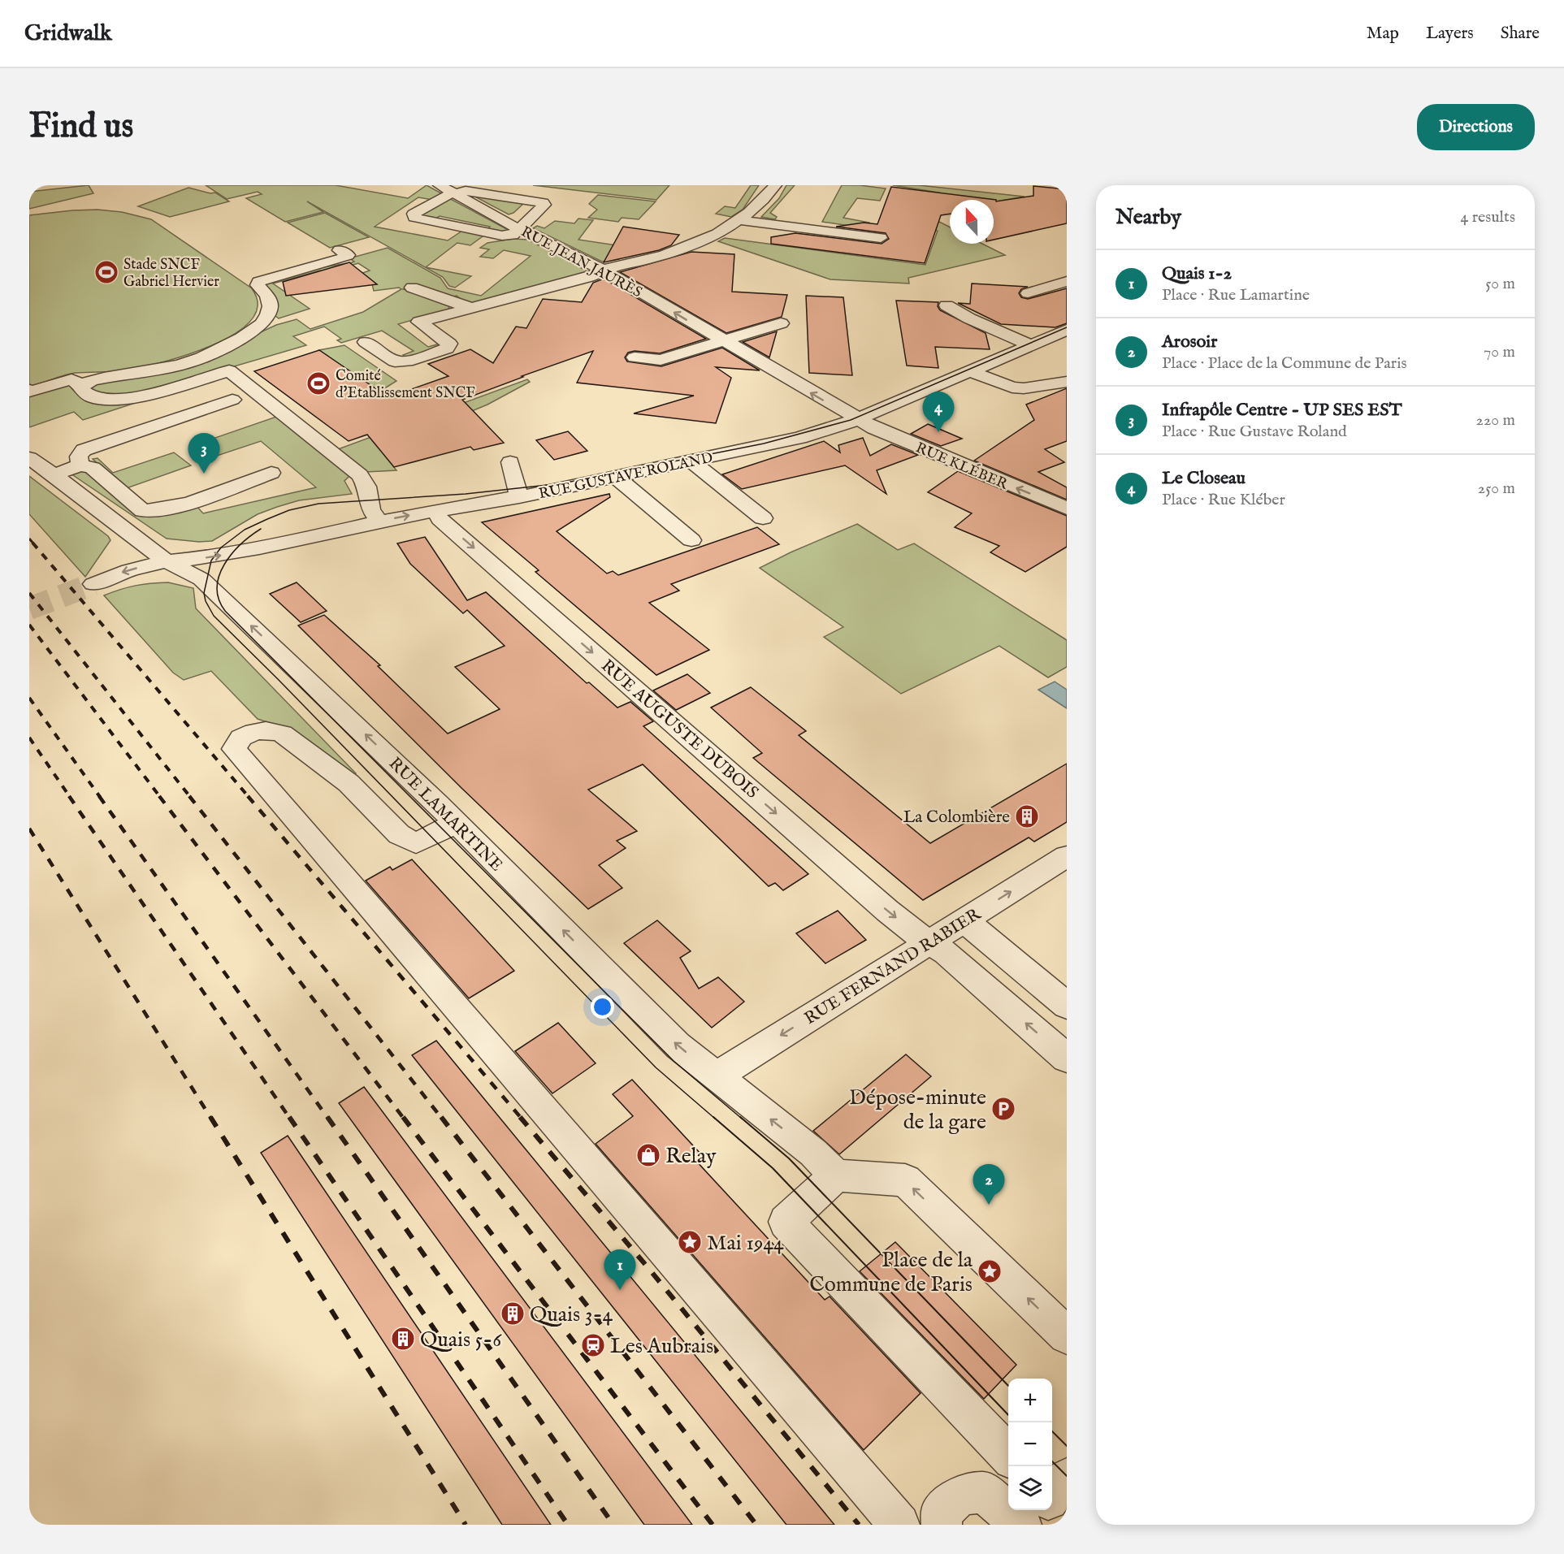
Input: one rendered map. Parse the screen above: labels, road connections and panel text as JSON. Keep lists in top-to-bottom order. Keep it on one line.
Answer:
{"streets":{"street":["RUE JEAN JAURÈS","RUE KLÉBER","RUE GUSTAVE ROLAND","RUE AUGUSTE DUBOIS","RUE LAMARTINE","RUE FERNAND RABIER"]},"crossings":[["RUE JEAN JAURÈS","RUE KLÉBER"],["RUE JEAN JAURÈS","RUE GUSTAVE ROLAND"],["RUE KLÉBER","RUE GUSTAVE ROLAND"],["RUE GUSTAVE ROLAND","RUE AUGUSTE DUBOIS"],["RUE GUSTAVE ROLAND","RUE LAMARTINE"],["RUE AUGUSTE DUBOIS","RUE FERNAND RABIER"],["RUE LAMARTINE","RUE FERNAND RABIER"]],"one_way":["RUE AUGUSTE DUBOIS","RUE LAMARTINE"],"places":{"sports":["Stade SNCF Gabriel Hervier","Comité d'Etablissement SNCF"],"building":["La Colombière","Quais 3-4","Quais 5-6"],"parking":["Dépose-minute de la gare"],"shop":["Relay"],"place":["Mai 1944","Place de la Commune de Paris"],"station":["Les Aubrais"]},"north":"top","page":{"header":"Gridwalk","nav":["Map","Layers","Share"],"buttons":"Directions","title":"Find us","heading":["Nearby","4 results"],"list":[{"mark":"1","name":"Quais 1-2","note":"Place · Rue Lamartine","value":"50 m"},{"mark":"2","name":"Arosoir","note":"Place · Place de la Commune de Paris","value":"70 m"},{"mark":"3","name":"Infrapôle Centre - UP SES EST","note":"Place · Rue Gustave Roland","value":"220 m"},{"mark":"4","name":"Le Closeau","note":"Place · Rue Kléber","value":"250 m"}],"pins":["4","3","2","1"],"map_buttons":["+","−"]}}
